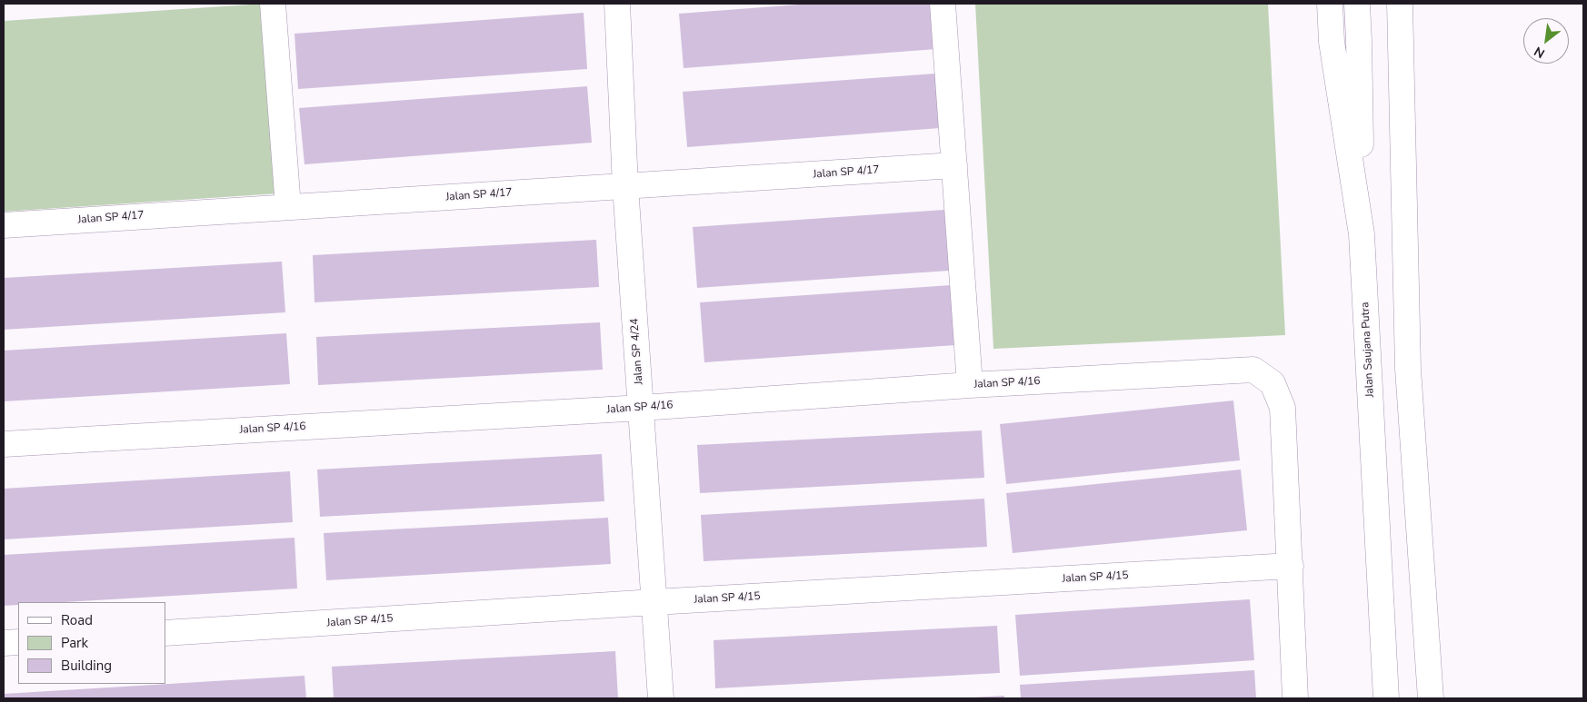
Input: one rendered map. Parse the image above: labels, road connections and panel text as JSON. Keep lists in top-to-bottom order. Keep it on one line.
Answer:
{"streets":{"street":["Jalan SP 4/17","Jalan Saujana Putra","Jalan SP 4/24","Jalan SP 4/16","Jalan SP 4/15"]},"crossings":[["Jalan SP 4/17","Jalan SP 4/24"],["Jalan SP 4/24","Jalan SP 4/16"],["Jalan SP 4/24","Jalan SP 4/15"],["Jalan SP 4/16","Jalan SP 4/15"]],"legend":["Road","Park","Building"],"north":"bottom left"}
